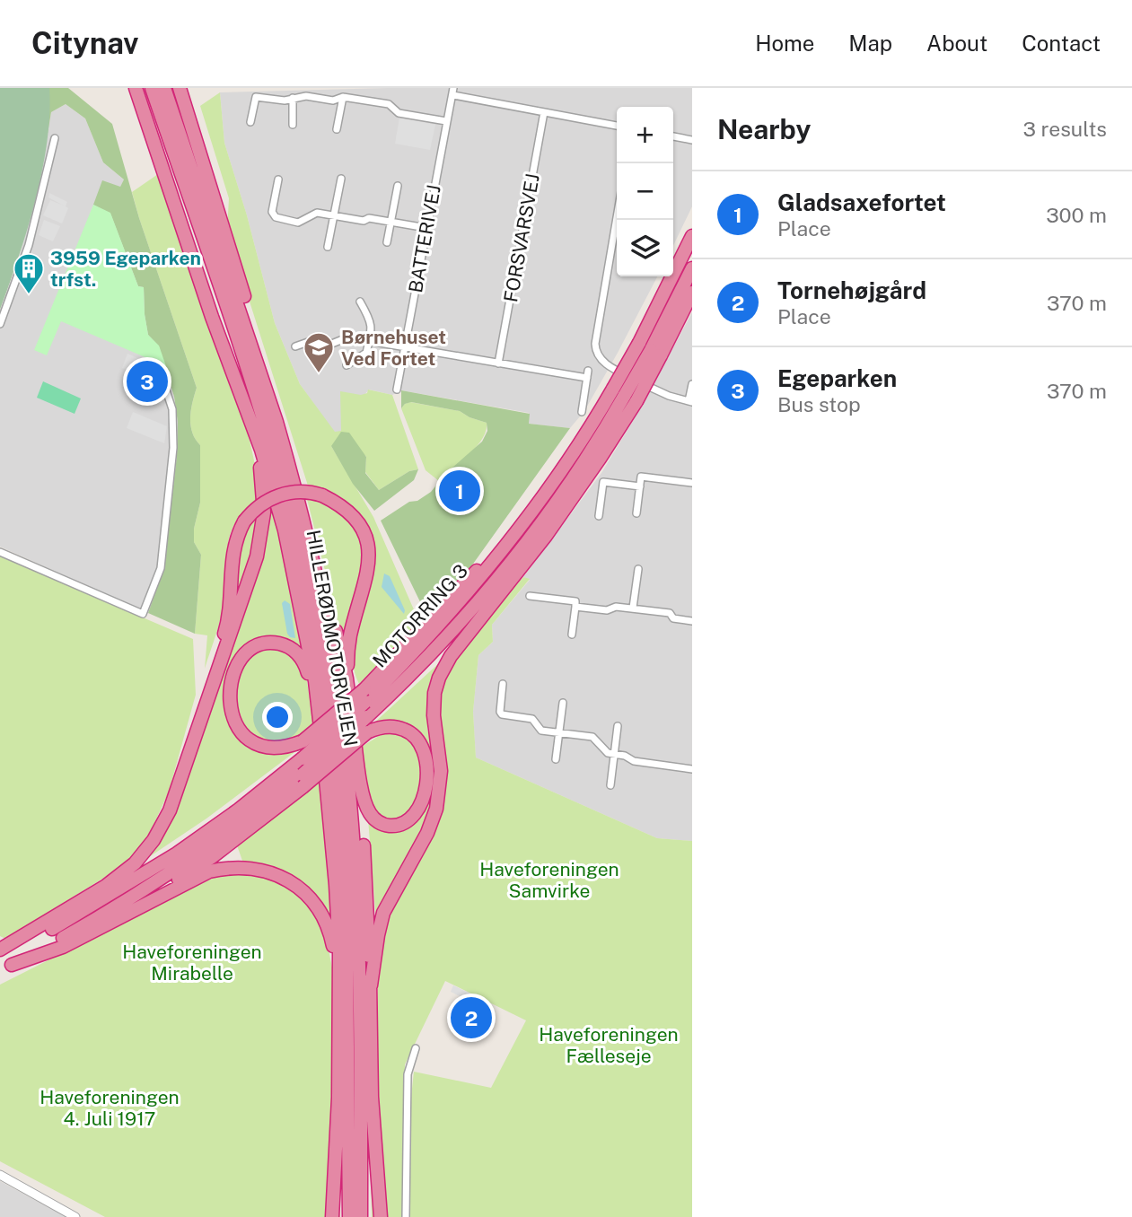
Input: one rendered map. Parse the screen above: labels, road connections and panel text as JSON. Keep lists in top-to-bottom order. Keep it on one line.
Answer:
{"streets":{"highway":["MOTORRING 3","HILLERØDMOTORVEJEN"],"street":["FORSVARSVEJ","BATTERIVEJ"]},"parks":["Haveforeningen Samvirke","Haveforeningen Mirabelle","Haveforeningen Fælleseje","Haveforeningen 4. Juli 1917"],"places":{"building":["3959 Egeparken trfst."],"school or university":["Børnehuset Ved Fortet"]},"page":{"header":"Citynav","nav":["Home","Map","About","Contact"],"heading":["Nearby","3 results"],"map_buttons":["+","−"],"list":[{"mark":"1","name":"Gladsaxefortet","note":"Place","value":"300 m"},{"mark":"2","name":"Tornehøjgård","note":"Place","value":"370 m"},{"mark":"3","name":"Egeparken","note":"Bus stop","value":"370 m"}],"pins":["3","1","2"]}}
